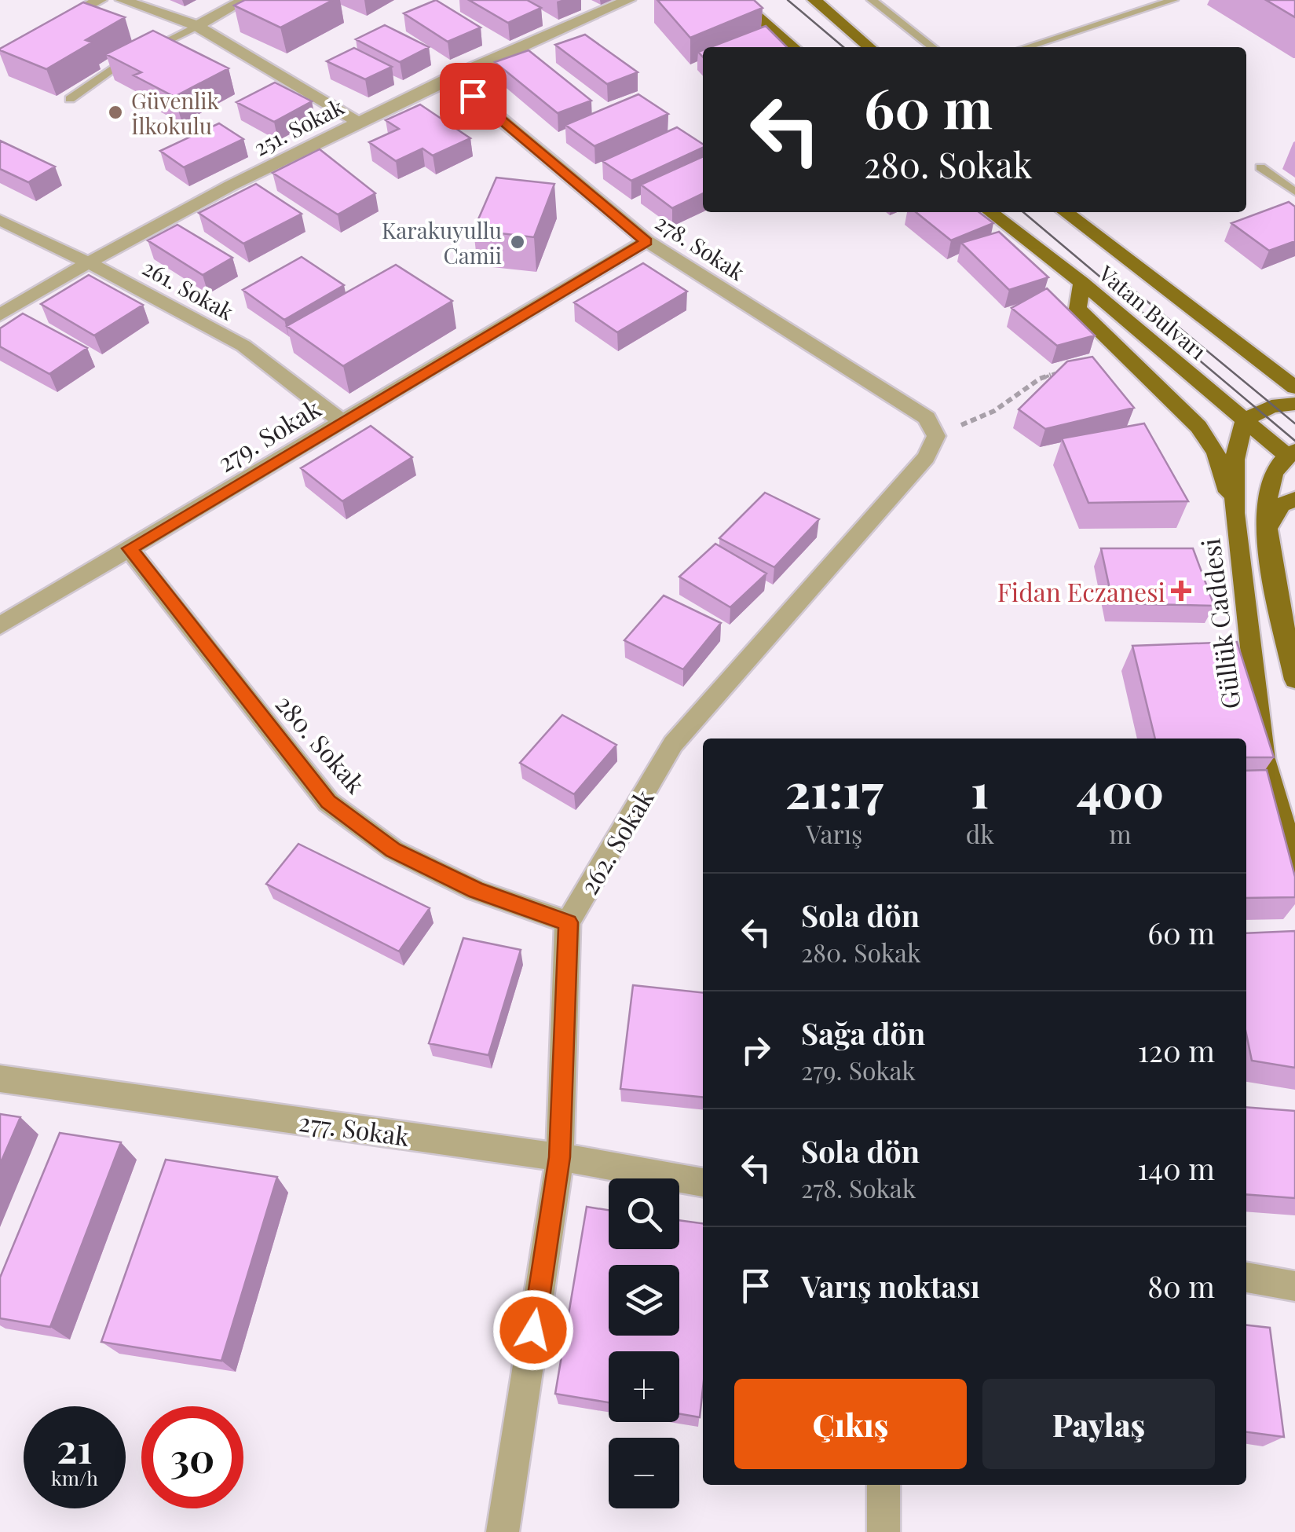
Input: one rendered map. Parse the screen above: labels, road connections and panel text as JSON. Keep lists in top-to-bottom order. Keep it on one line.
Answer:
{"streets":{"main road":["Vatan Bulvarı","Güllük Caddesi"],"street":["251. Sokak","278. Sokak","261. Sokak","279. Sokak","280. Sokak","262. Sokak","277. Sokak"]},"crossings":[["251. Sokak","278. Sokak"],["251. Sokak","261. Sokak"],["278. Sokak","279. Sokak"],["278. Sokak","262. Sokak"],["261. Sokak","279. Sokak"],["279. Sokak","280. Sokak"],["280. Sokak","262. Sokak"],["262. Sokak","277. Sokak"]],"places":{"other":["Güvenlik İlkokulu","Karakuyullu Camii"],"health":["Fidan Eczanesi"]},"page":{"turn":["60 m","280. Sokak"],"eta":["21:17","Varış","1","dk","400","m"],"list":[{"name":"Sola dön","note":"280. Sokak","value":"60 m"},{"name":"Sağa dön","note":"279. Sokak","value":"120 m"},{"name":"Sola dön","note":"278. Sokak","value":"140 m"},{"name":"Varış noktası","value":"80 m"}],"map_buttons":["+","−"],"buttons":["Çıkış","Paylaş"],"speed":"21 km/h","limit":"30"}}
